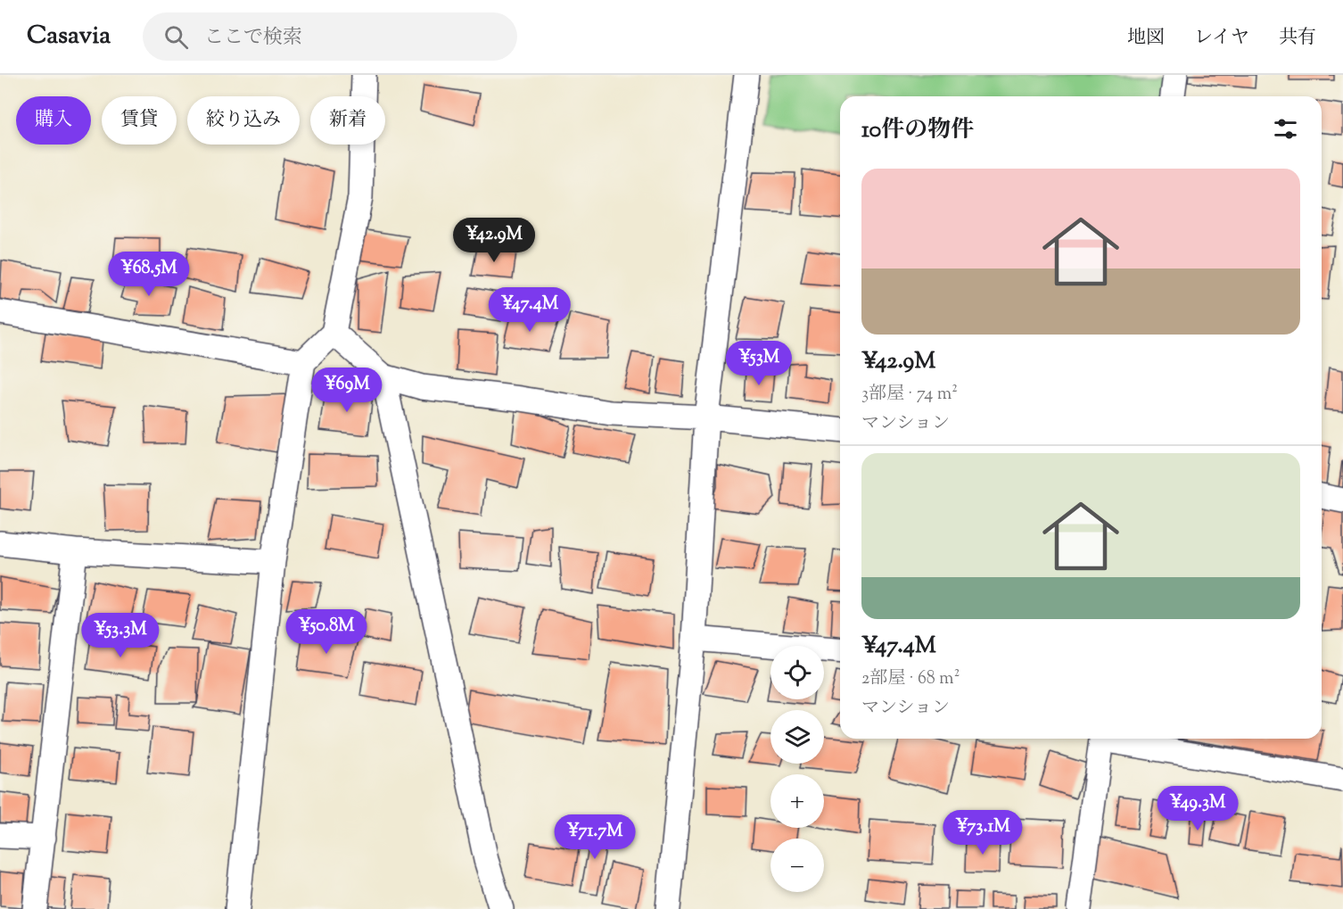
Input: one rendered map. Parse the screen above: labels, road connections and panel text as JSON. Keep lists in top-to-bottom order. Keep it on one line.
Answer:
{"page":{"header":"Casavia","search":"ここで検索","nav":["地図","レイヤ","共有"],"chip":["購入","賃貸","絞り込み","新着"],"heading":"10件の物件","list":[{"name":"¥42.9M","note":"3部屋 · 74 m² · マンション"},{"name":"¥47.4M","note":"2部屋 · 68 m² · マンション"}],"price":["¥42.9M","¥68.5M","¥47.4M","¥53M","¥69M","¥50.8M","¥53.3M","¥49.3M","¥73.1M","¥71.7M"],"map_buttons":["+","−"]}}
